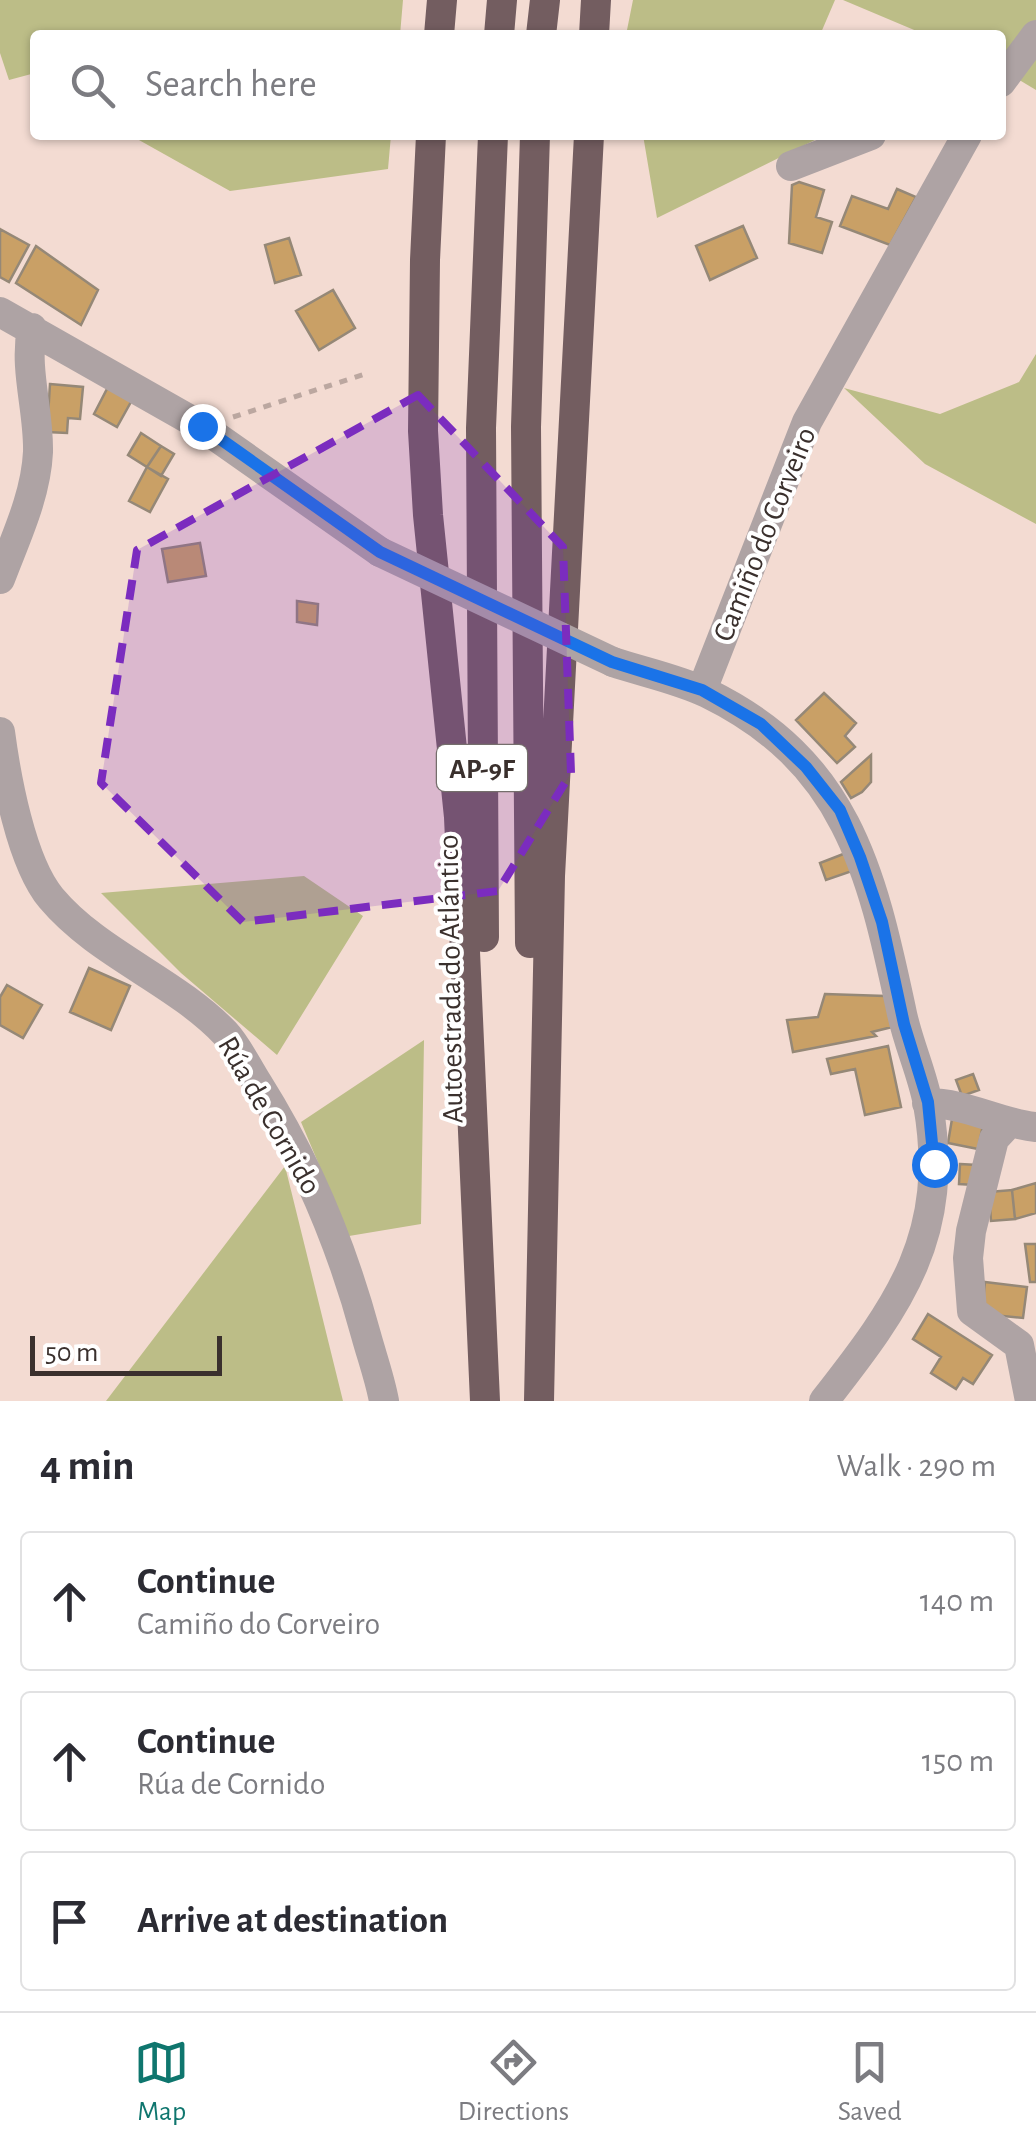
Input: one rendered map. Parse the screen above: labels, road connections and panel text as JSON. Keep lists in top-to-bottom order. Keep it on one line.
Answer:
{"streets":{"highway":["AP-9F","Autoestrada do Atlántico"],"street":["Camiño do Corveiro","Rúa de Cornido"]},"scale_bar":"50 m","page":{"search":"Search here","scale":"50 m","heading":["4 min","Walk · 290 m"],"list":[["Continue","Camiño do Corveiro","140 m"],["Continue","Rúa de Cornido","150 m"],"Arrive at destination"],"nav":["Map","Directions","Saved"]}}
